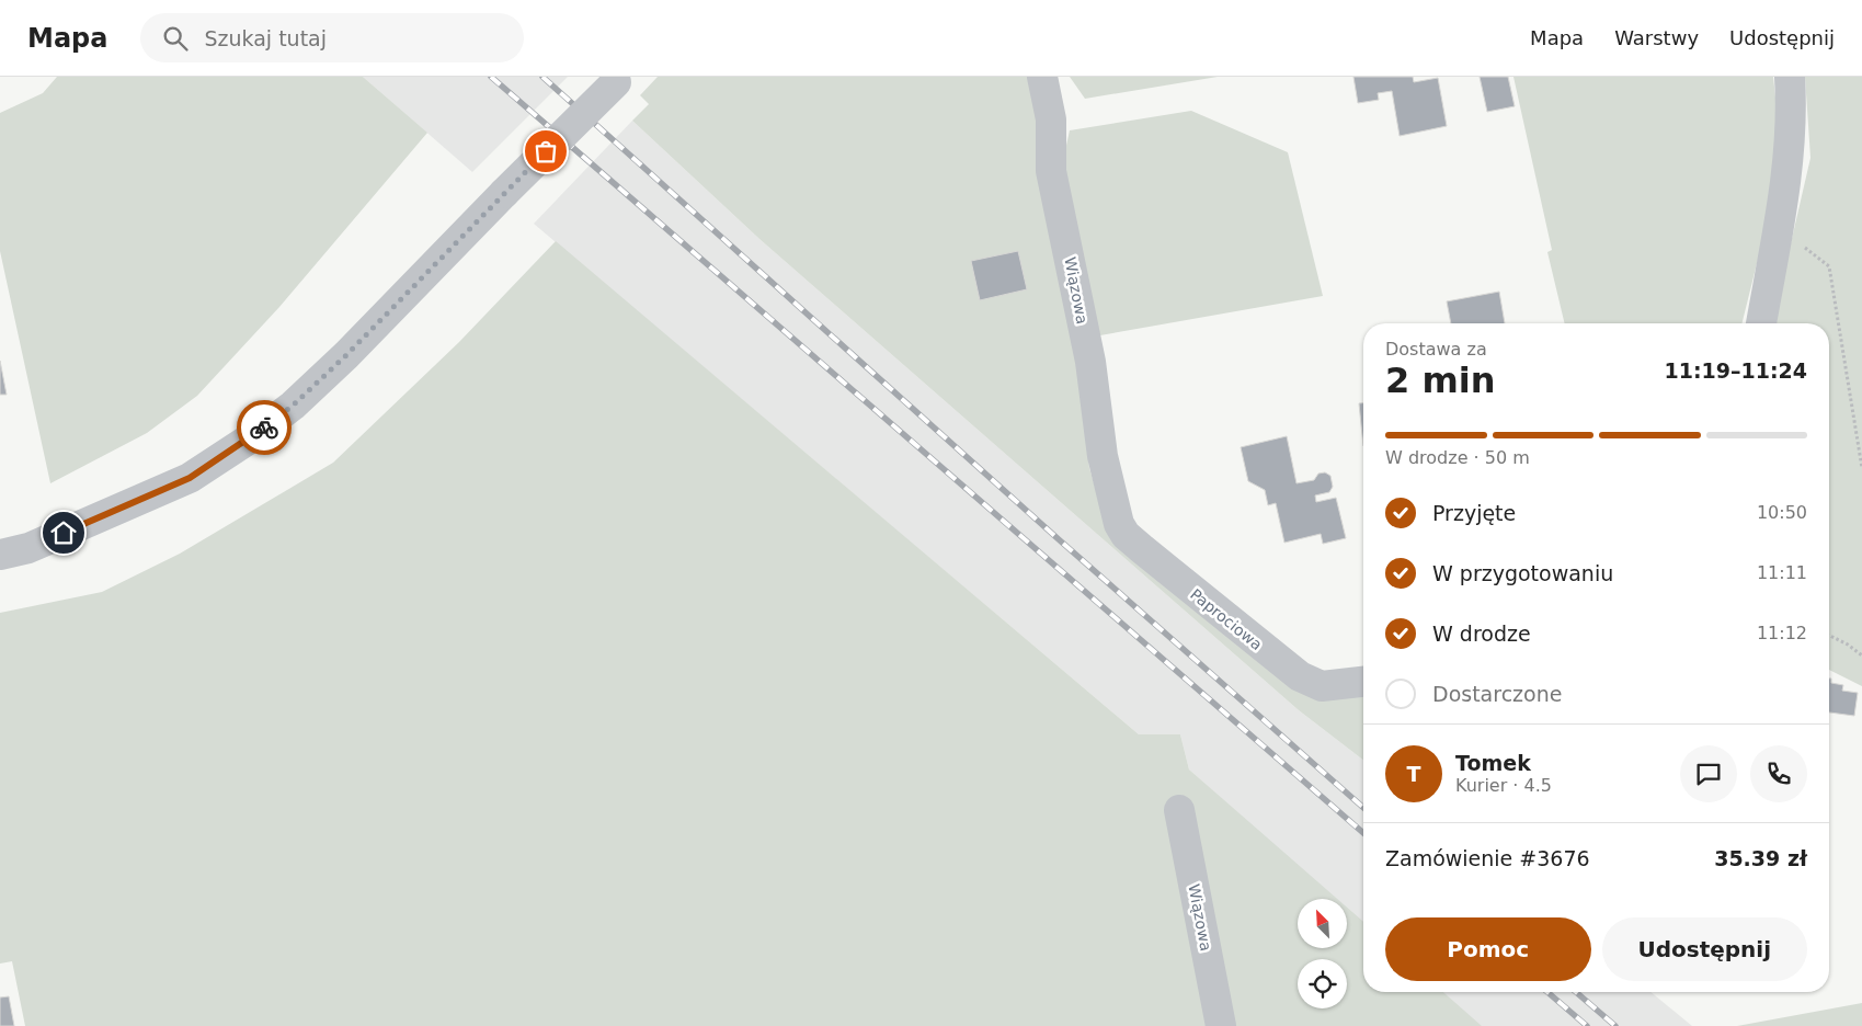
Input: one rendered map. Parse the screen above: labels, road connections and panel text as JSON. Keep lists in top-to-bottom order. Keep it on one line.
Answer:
{"streets":{"street":["Wiązowa","Paprociowa"]},"crossings":[["Wiązowa","Paprociowa"]],"north":"top left","page":{"header":"Mapa","search":"Szukaj tutaj","nav":["Mapa","Warstwy","Udostępnij"],"heading":["2 min","Dostawa za","11:19–11:24"],"panel":["Tomek","Kurier · 4.5","Zamówienie #3676","35.39 zł"],"bar":"W drodze · 50 m","list":[["Przyjęte","10:50"],["W przygotowaniu","11:11"],["W drodze","11:12"],"Dostarczone"],"round":"T","buttons":["Pomoc","Udostępnij"]}}
